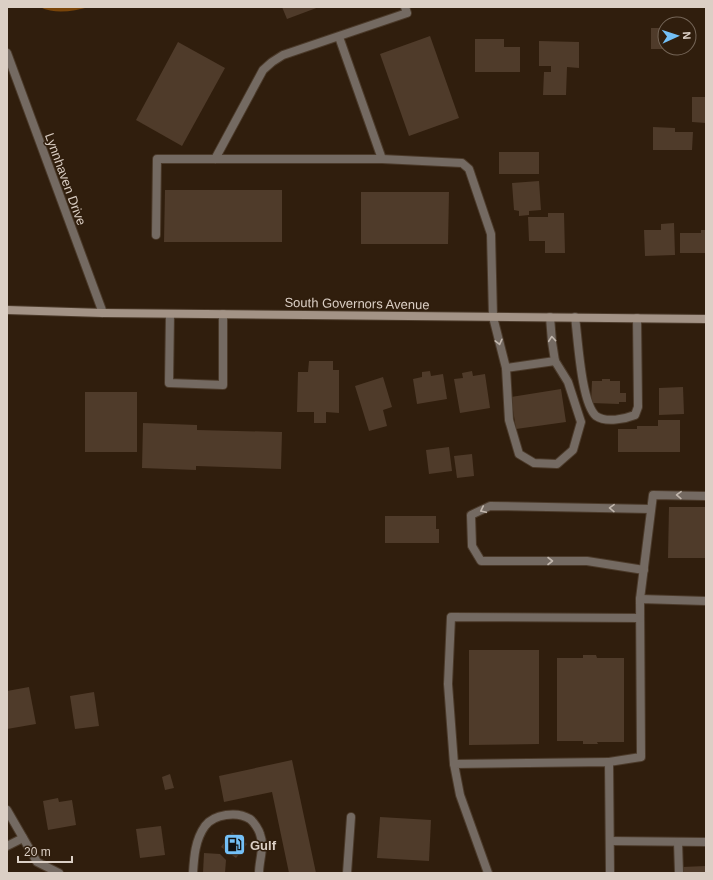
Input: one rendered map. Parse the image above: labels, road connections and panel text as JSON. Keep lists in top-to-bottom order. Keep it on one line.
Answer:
{"streets":{"main road":["South Governors Avenue"],"street":["Lynnhaven Drive"]},"crossings":[["Lynnhaven Drive","South Governors Avenue"]],"places":{"fuel station":["Gulf"]},"scale_bar":"20 m","north":"right"}
